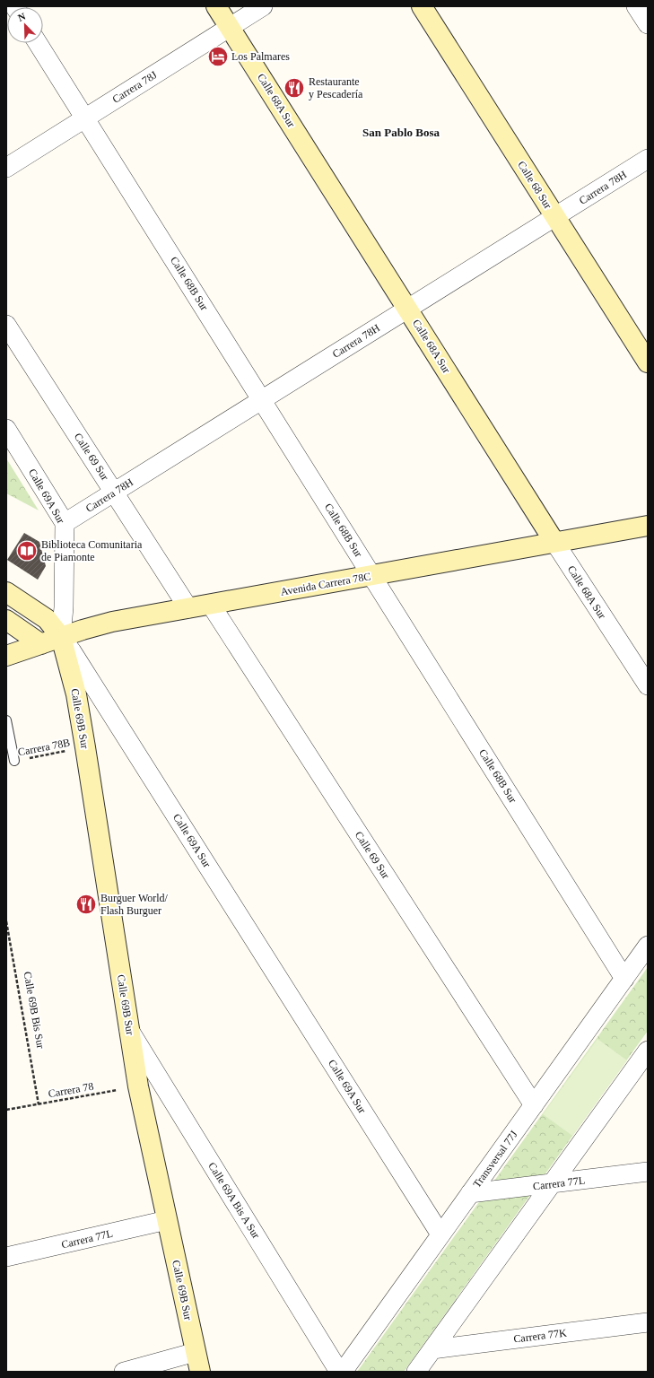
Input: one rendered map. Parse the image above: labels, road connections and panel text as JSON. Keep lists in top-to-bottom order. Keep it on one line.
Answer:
{"streets":{"street":["Carrera 78J","Calle 68A Sur","Calle 68 Sur","Carrera 78H","Calle 68B Sur","Calle 69 Sur","Calle 69A Sur","Avenida Carrera 78C","Calle 69B Sur","Transversal 77J","Carrera 77L","Calle 69A Bis A Sur","Carrera 77K"],"path":["Carrera 78B","Calle 69B Bis Sur","Carrera 78"]},"crossings":[["Carrera 78J","Calle 68A Sur"],["Carrera 78J","Calle 68B Sur"],["Calle 68A Sur","Carrera 78H"],["Calle 68A Sur","Avenida Carrera 78C"],["Calle 68 Sur","Carrera 78H"],["Carrera 78H","Calle 68B Sur"],["Carrera 78H","Calle 69 Sur"],["Carrera 78H","Calle 69A Sur"],["Calle 68B Sur","Avenida Carrera 78C"],["Calle 68B Sur","Transversal 77J"],["Calle 69 Sur","Avenida Carrera 78C"],["Calle 69 Sur","Transversal 77J"],["Calle 69A Sur","Avenida Carrera 78C"],["Calle 69A Sur","Calle 69B Sur"],["Calle 69A Sur","Transversal 77J"],["Avenida Carrera 78C","Calle 69B Sur"],["Calle 69B Sur","Carrera 78B"],["Calle 69B Sur","Carrera 78"],["Calle 69B Sur","Carrera 77L"],["Calle 69B Sur","Calle 69A Bis A Sur"],["Calle 69B Bis Sur","Carrera 78"],["Transversal 77J","Carrera 77L"]],"districts":["San Pablo Bosa"],"places":{"hotel":["Los Palmares"],"restaurant":["Restaurante y Pescadería","Burguer World/ Flash Burguer"],"library":["Biblioteca Comunitaria de Piamonte"]},"north":"top left"}
